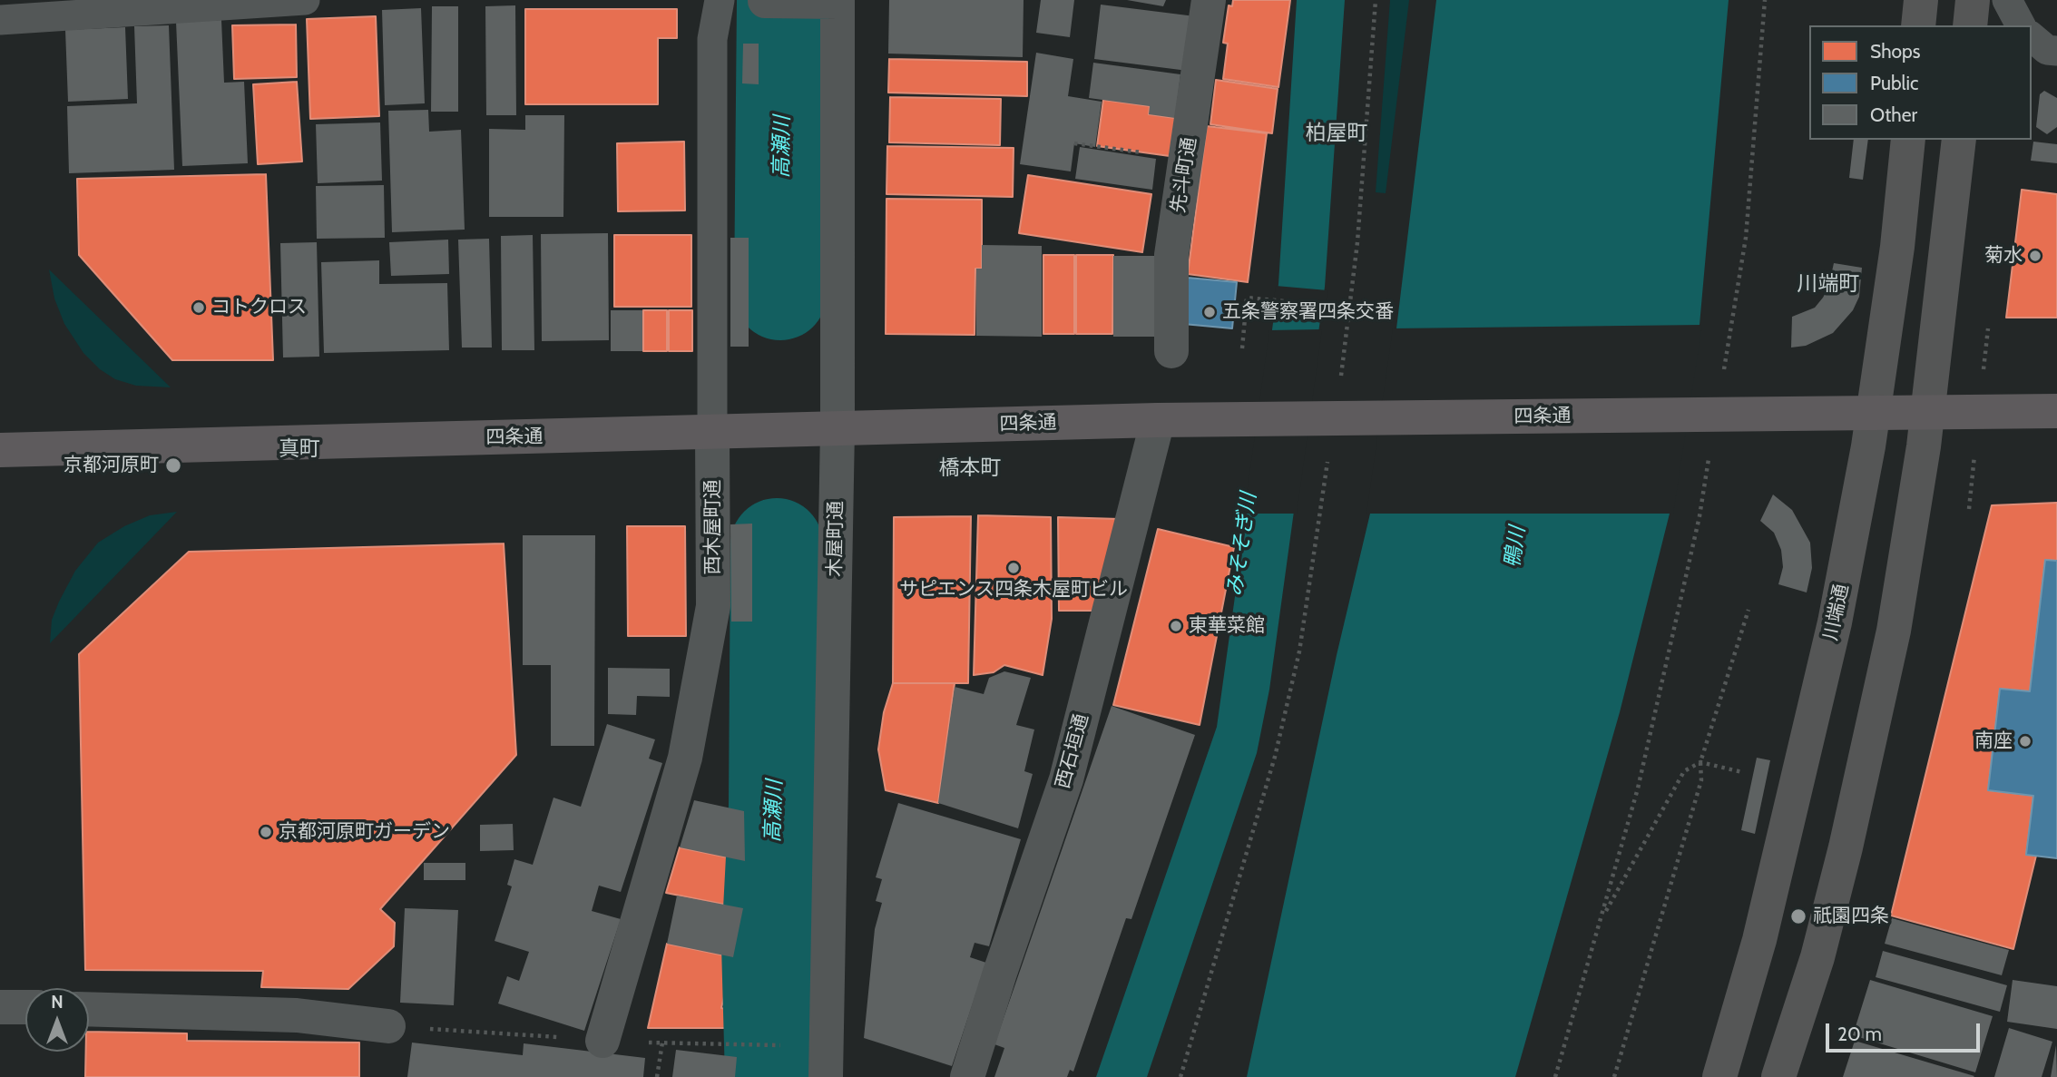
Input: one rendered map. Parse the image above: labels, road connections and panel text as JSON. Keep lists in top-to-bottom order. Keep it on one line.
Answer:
{"streets":{"main road":["四条通"],"street":["先斗町通","西木屋町通","木屋町通","川端通","西石垣通"]},"crossings":[["四条通","西木屋町通"],["四条通","木屋町通"],["四条通","川端通"],["四条通","西石垣通"]],"districts":["柏屋町","川端町","真町","橋本町"],"water":["高瀬川","みそそぎ川","鴨川"],"places":["菊水","コトクロス","五条警察署四条交番","京都河原町","サピエンス四条木屋町ビル","東華菜館","南座","京都河原町ガーデン","祇園四条"],"legend":["Shops","Public","Other"],"scale_bar":"20 m","north":"top"}
